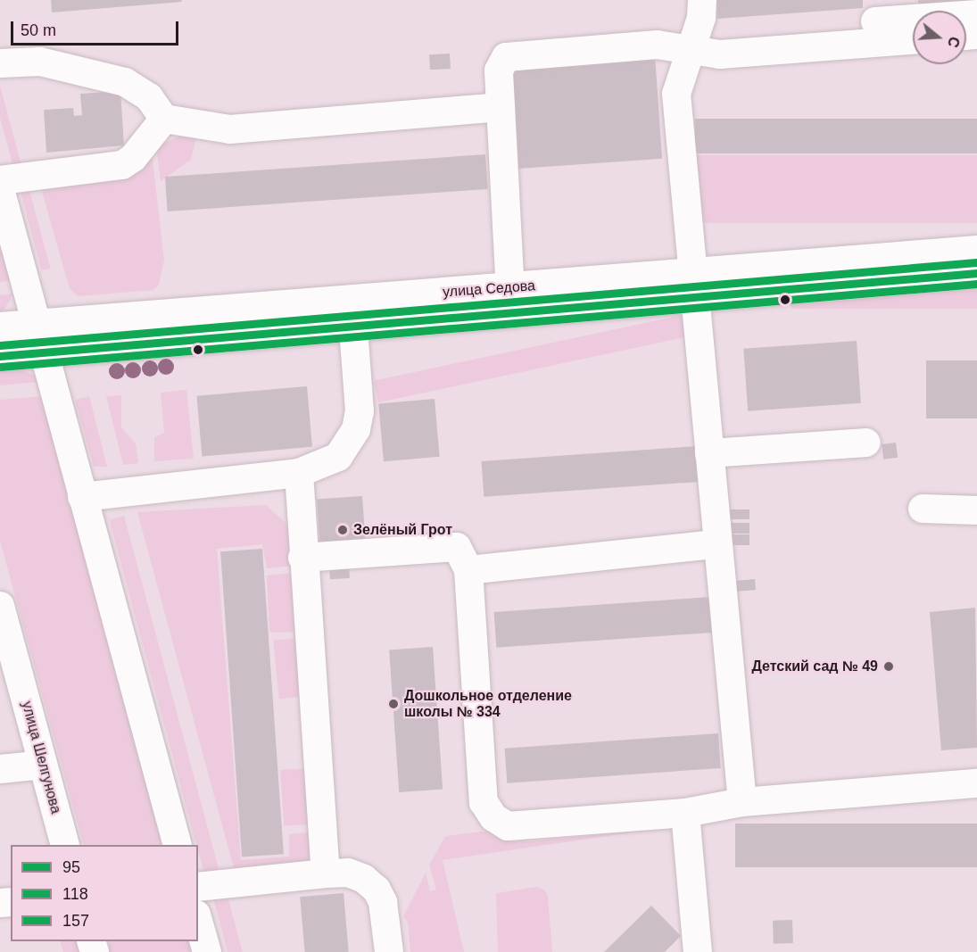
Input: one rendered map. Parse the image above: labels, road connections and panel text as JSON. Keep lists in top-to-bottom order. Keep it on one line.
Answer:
{"streets":{"main road":["улица Седова"],"street":["улица Шелгунова"]},"places":["Зелёный Грот","Детский сад № 49","Дошкольное отделение школы № 334"],"lines":["transit line 157","transit line 95","transit line 118"],"legend":["95","118","157"],"scale_bar":"50 m","north":"right"}
